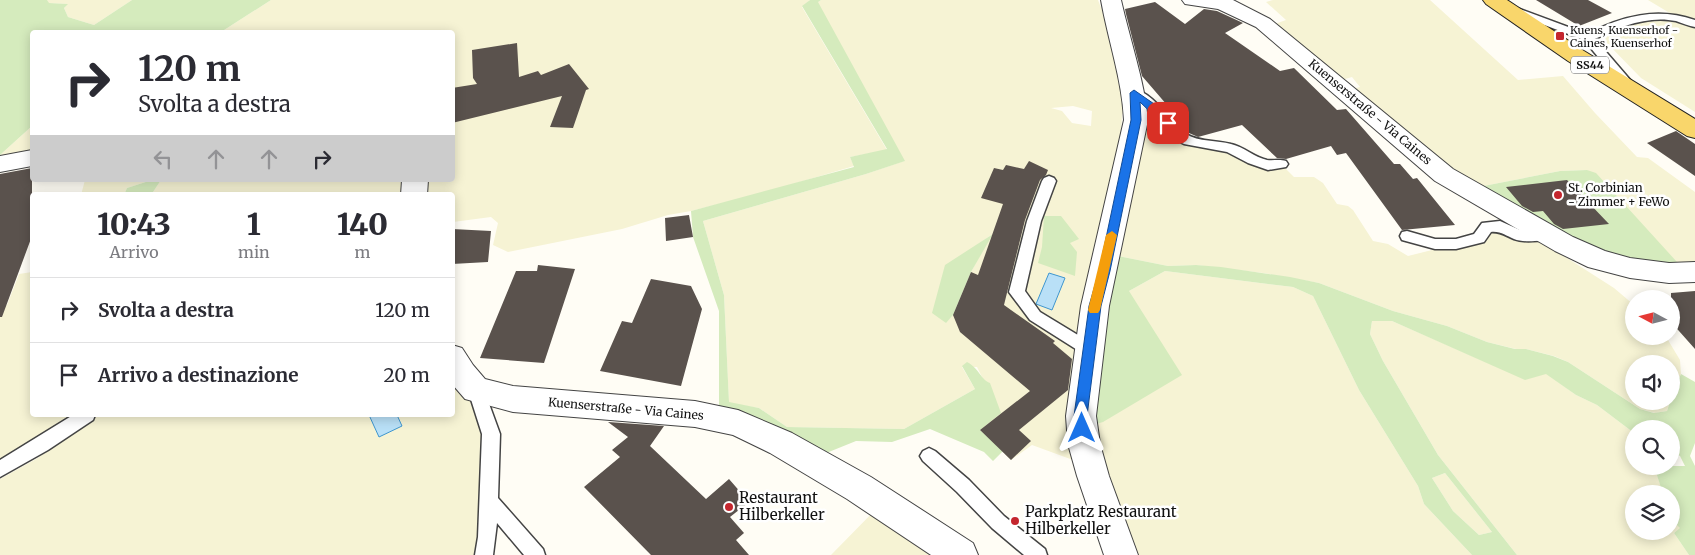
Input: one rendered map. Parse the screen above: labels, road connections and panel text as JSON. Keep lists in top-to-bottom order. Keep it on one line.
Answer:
{"streets":{"main road":["SS44"],"street":["Kuenserstraße - Via Caines"]},"places":{"transit":["Kuens, Kuenserhof - Caines, Kuenserhof"],"other":["St. Corbinian - Zimmer + FeWo","Restaurant Hilberkeller","Parkplatz Restaurant Hilberkeller"]},"north":"left","page":{"turn":["120 m","Svolta a destra"],"eta":["10:43","Arrivo","1","min","140","m"],"list":[{"name":"Svolta a destra","value":"120 m"},{"name":"Arrivo a destinazione","value":"20 m"}]}}
